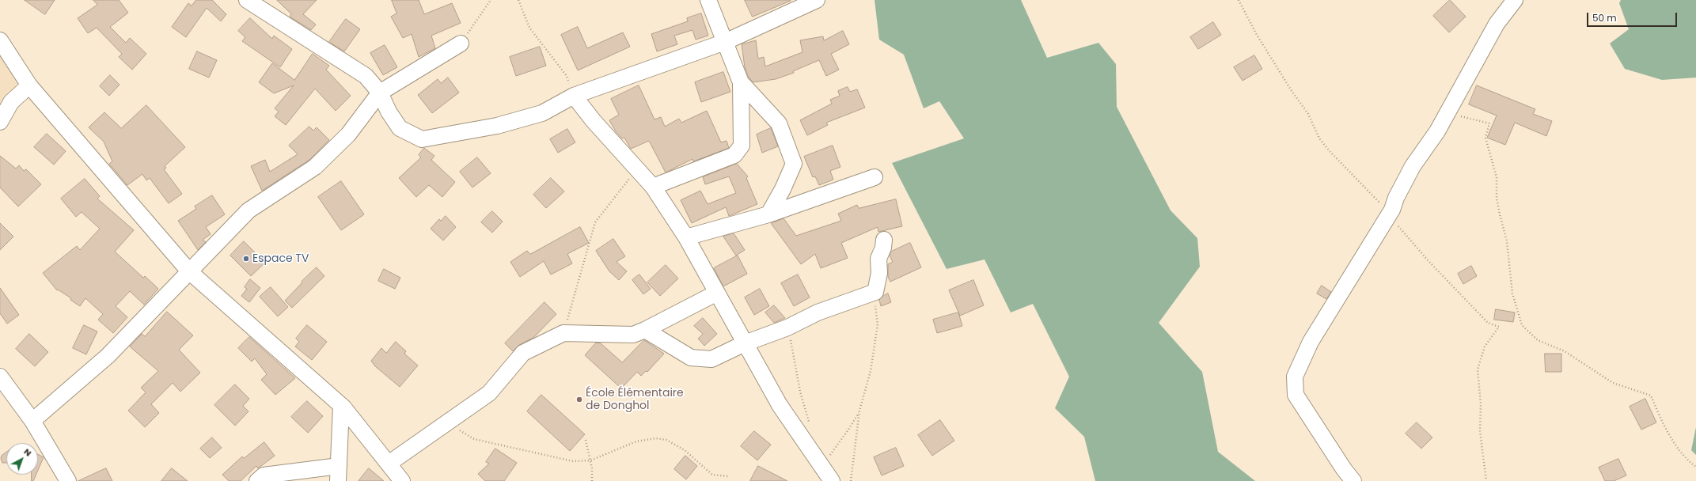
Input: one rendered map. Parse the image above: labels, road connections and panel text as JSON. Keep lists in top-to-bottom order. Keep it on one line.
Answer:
{"places":["Espace TV","École Élémentaire de Donghol"],"scale_bar":"50 m","north":"top right"}
